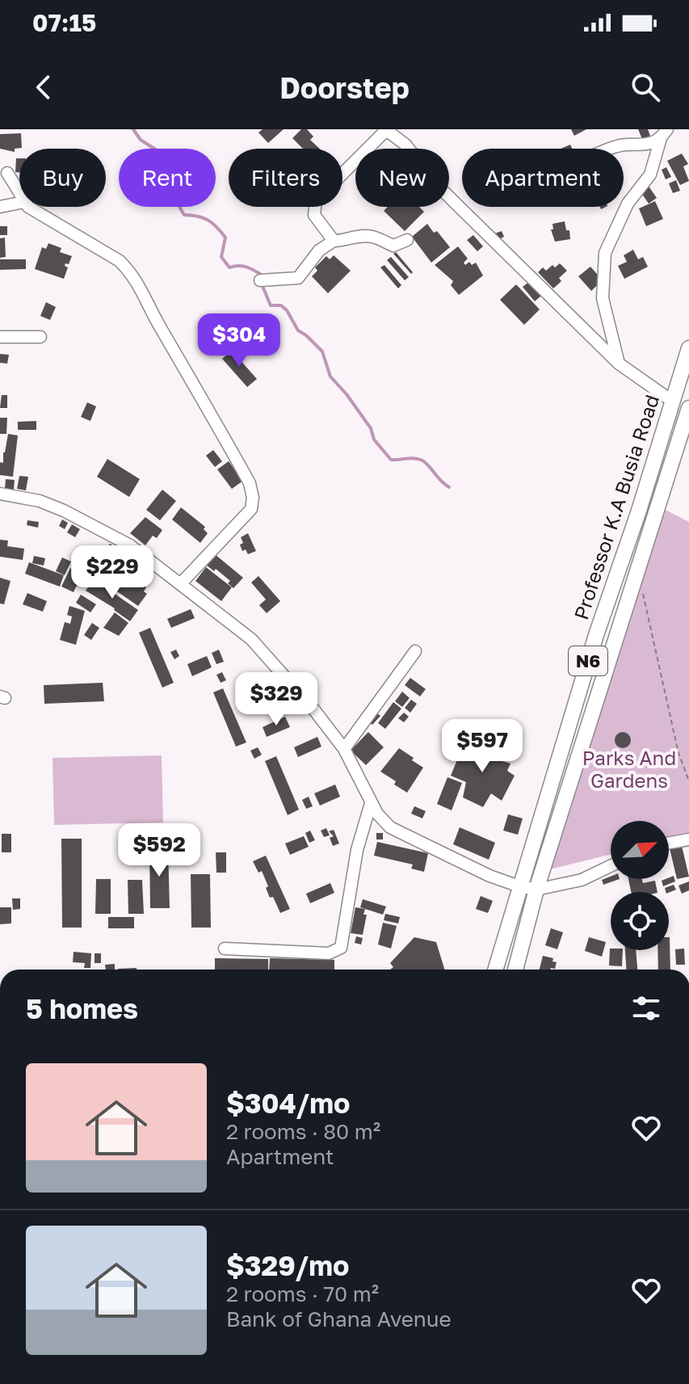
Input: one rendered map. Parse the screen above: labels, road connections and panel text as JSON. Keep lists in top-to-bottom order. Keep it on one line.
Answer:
{"streets":{"main road":["Professor K.A Busia Road","N6"]},"parks":["Parks And Gardens"],"north":"top right","page":{"status":"07:15","header":"Doorstep","chip":["Buy","Rent","Filters","New","Apartment"],"price":["$304","$229","$329","$597","$592"],"heading":"5 homes","list":[{"name":"$304/mo","note":"2 rooms · 80 m² · Apartment"},{"name":"$329/mo","note":"2 rooms · 70 m² · Bank of Ghana Avenue"}]}}
